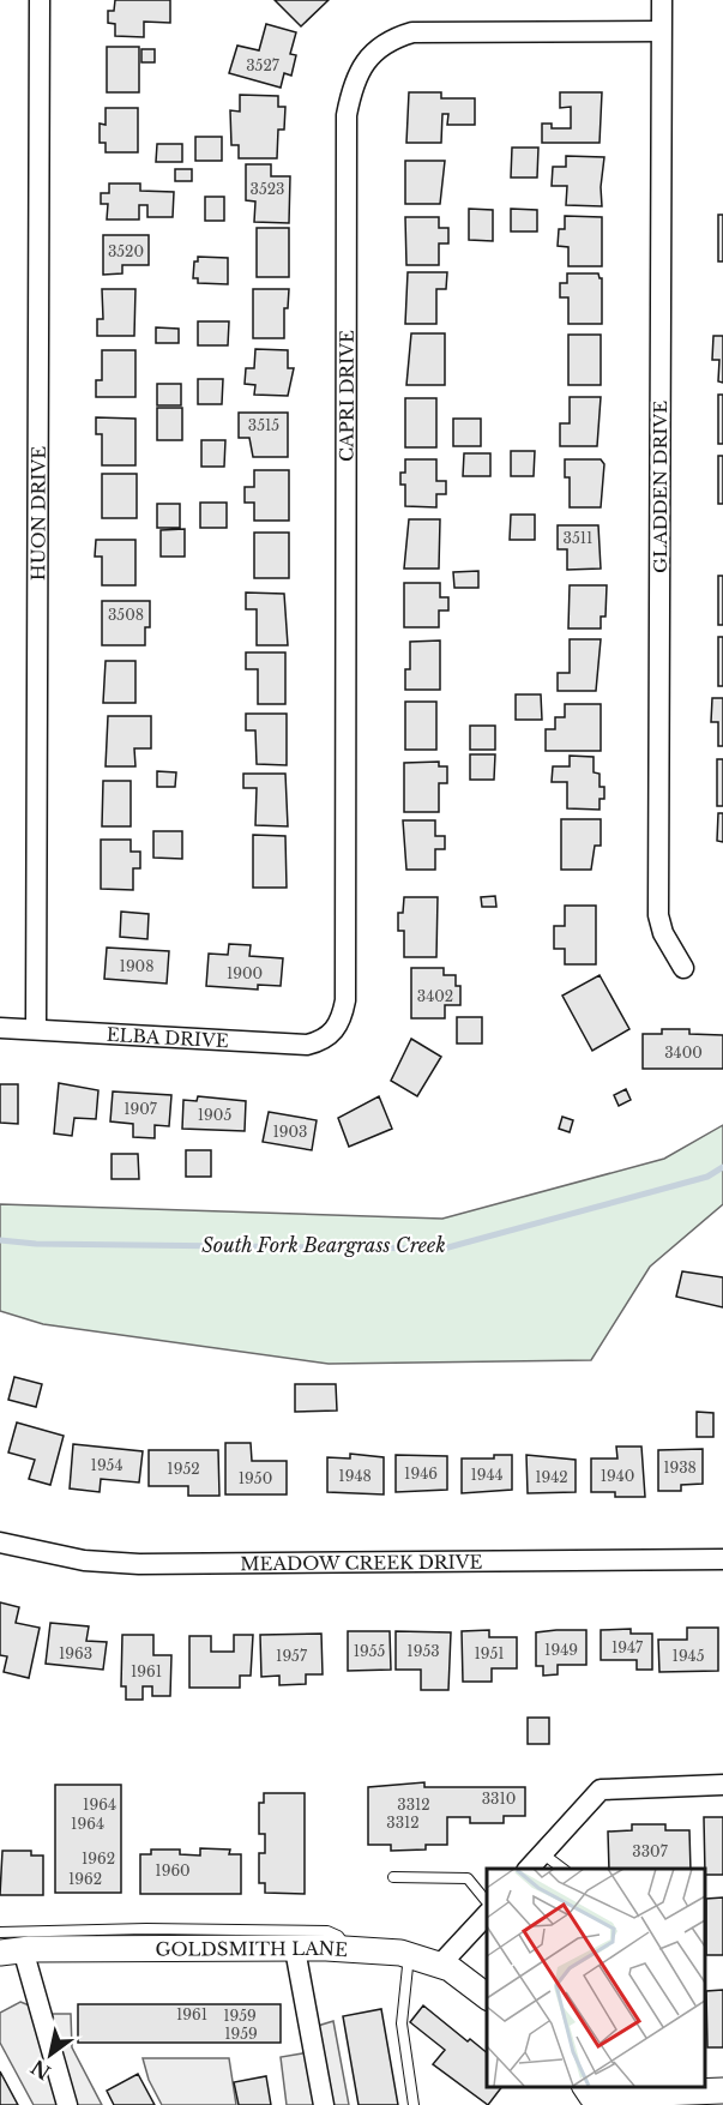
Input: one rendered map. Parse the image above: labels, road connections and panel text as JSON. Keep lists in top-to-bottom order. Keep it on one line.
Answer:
{"streets":{"street":["CAPRI DRIVE","GLADDEN DRIVE","HUON DRIVE","ELBA DRIVE","MEADOW CREEK DRIVE","GOLDSMITH LANE"]},"crossings":[["CAPRI DRIVE","GLADDEN DRIVE"],["CAPRI DRIVE","ELBA DRIVE"],["HUON DRIVE","ELBA DRIVE"]],"water":["South Fork Beargrass Creek"],"house_numbers":["3527","3523","3520","3515","3511","3508","1908","1900","3402","3400","1907","1905","1903","1954","1938","1952","1946","1944","1948","1940","1942","1950","1947","1949","1955","1953","1963","1951","1957","1945","1961","3310","1964","3312","3312","1964","3307","1962","1960","1962","1961","1959","1959"],"north":"bottom left"}
